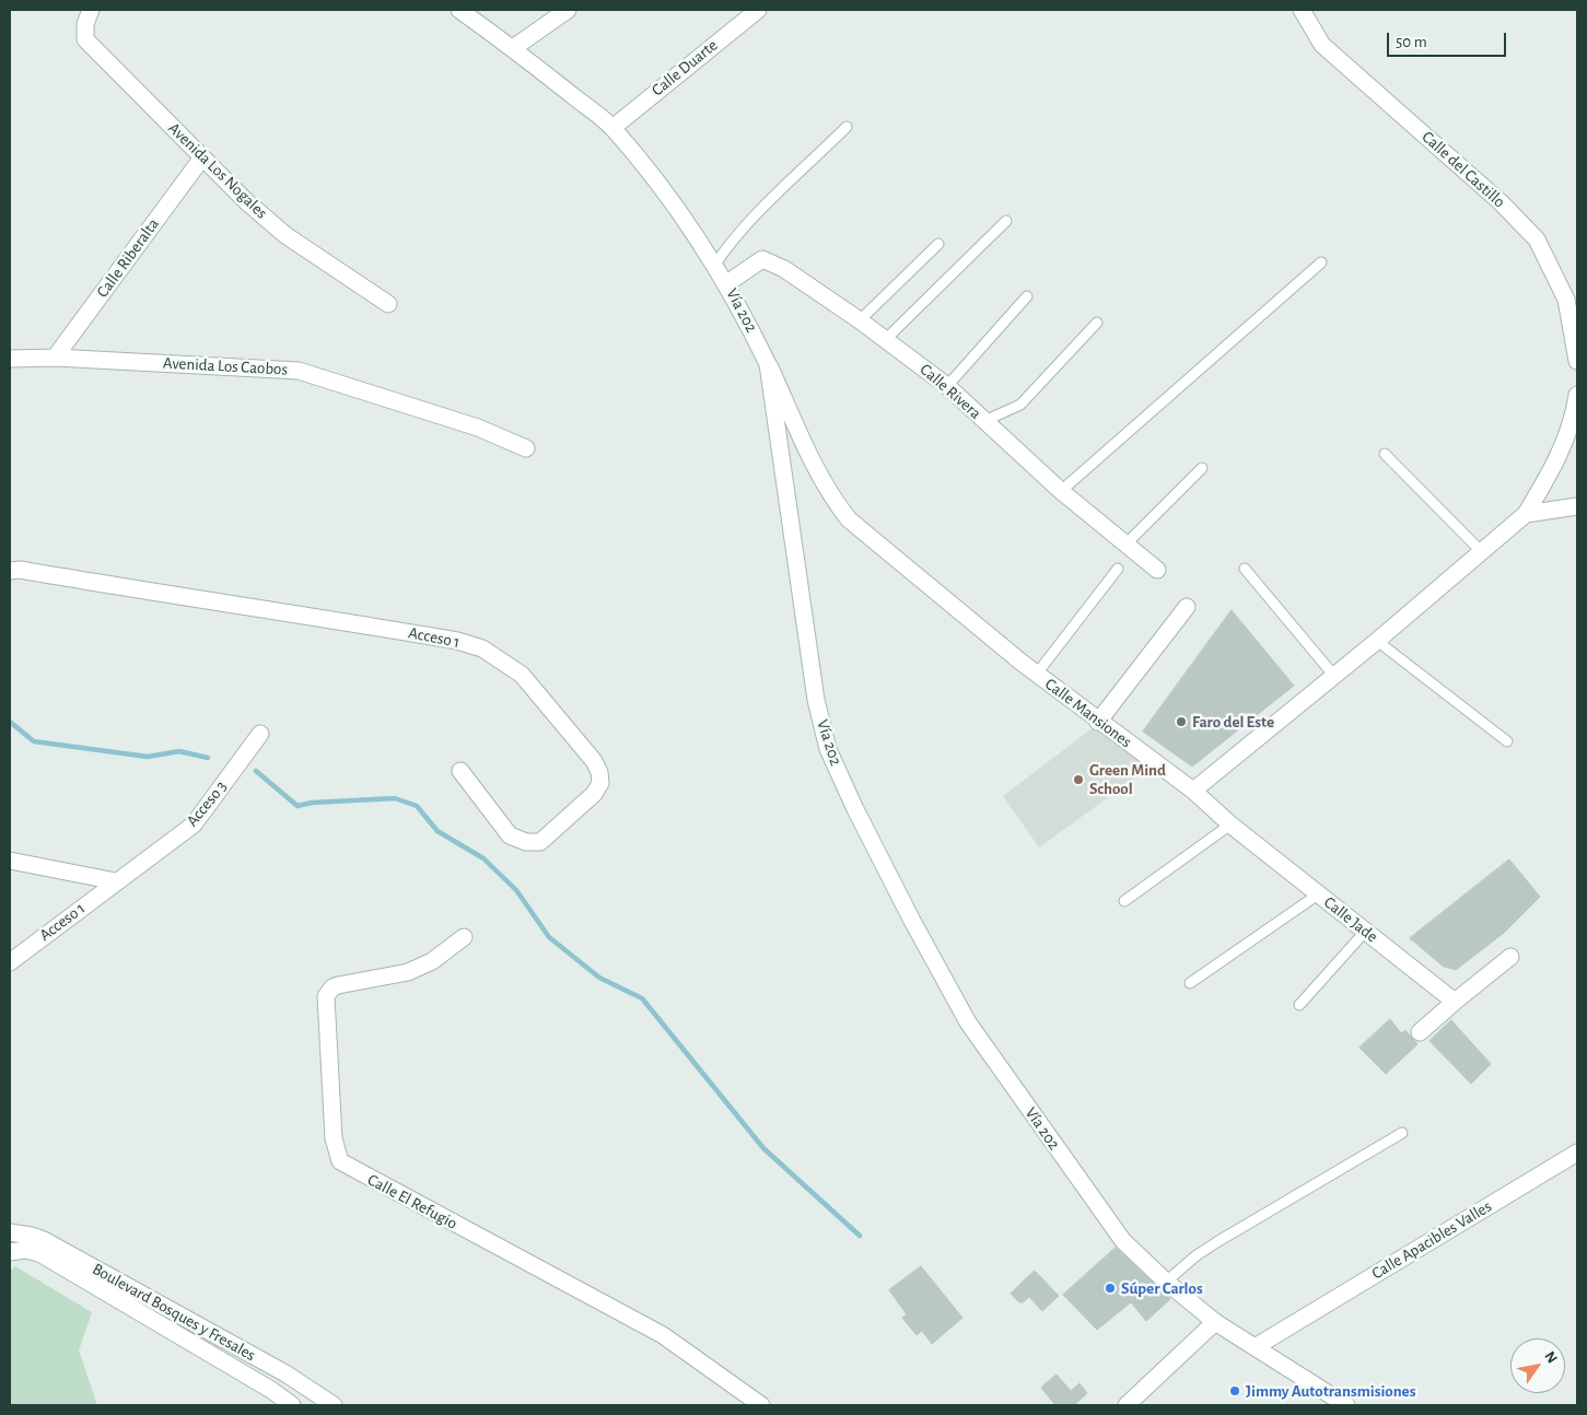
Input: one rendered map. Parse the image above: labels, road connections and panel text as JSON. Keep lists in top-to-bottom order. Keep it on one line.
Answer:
{"streets":{"street":["Calle Duarte","Calle del Castillo","Avenida Los Nogales","Calle Riberalta","Vía 202","Avenida Los Caobos","Calle Rivera","Acceso 1","Calle Mansiones","Acceso 3","Calle Jade","Calle El Refugio","Calle Apacibles Valles","Boulevard Bosques y Fresales"]},"crossings":[["Calle Duarte","Vía 202"],["Avenida Los Nogales","Calle Riberalta"],["Calle Riberalta","Avenida Los Caobos"],["Vía 202","Calle Rivera"],["Vía 202","Calle Mansiones"],["Vía 202","Calle Apacibles Valles"],["Acceso 1","Acceso 3"],["Calle Mansiones","Calle Jade"]],"places":["Faro del Este","Green Mind School","Súper Carlos","Jimmy Autotransmisiones"],"scale_bar":"50 m","north":"top right"}
